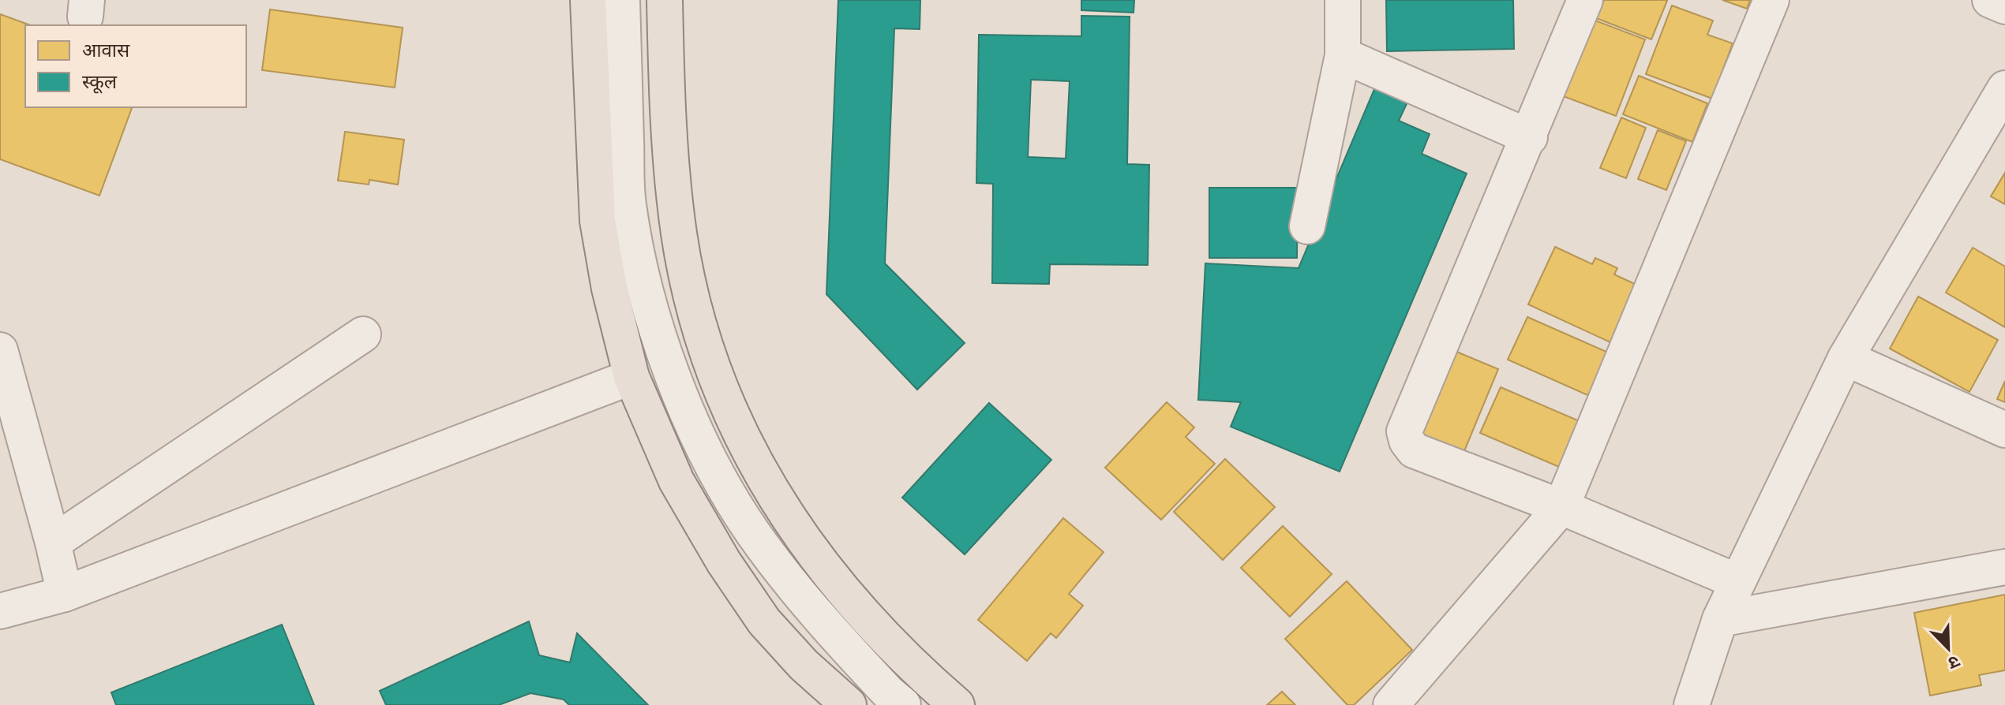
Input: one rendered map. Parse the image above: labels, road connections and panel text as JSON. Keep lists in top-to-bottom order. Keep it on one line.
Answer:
{"legend":["आवास","स्कूल"],"north":"bottom right"}
